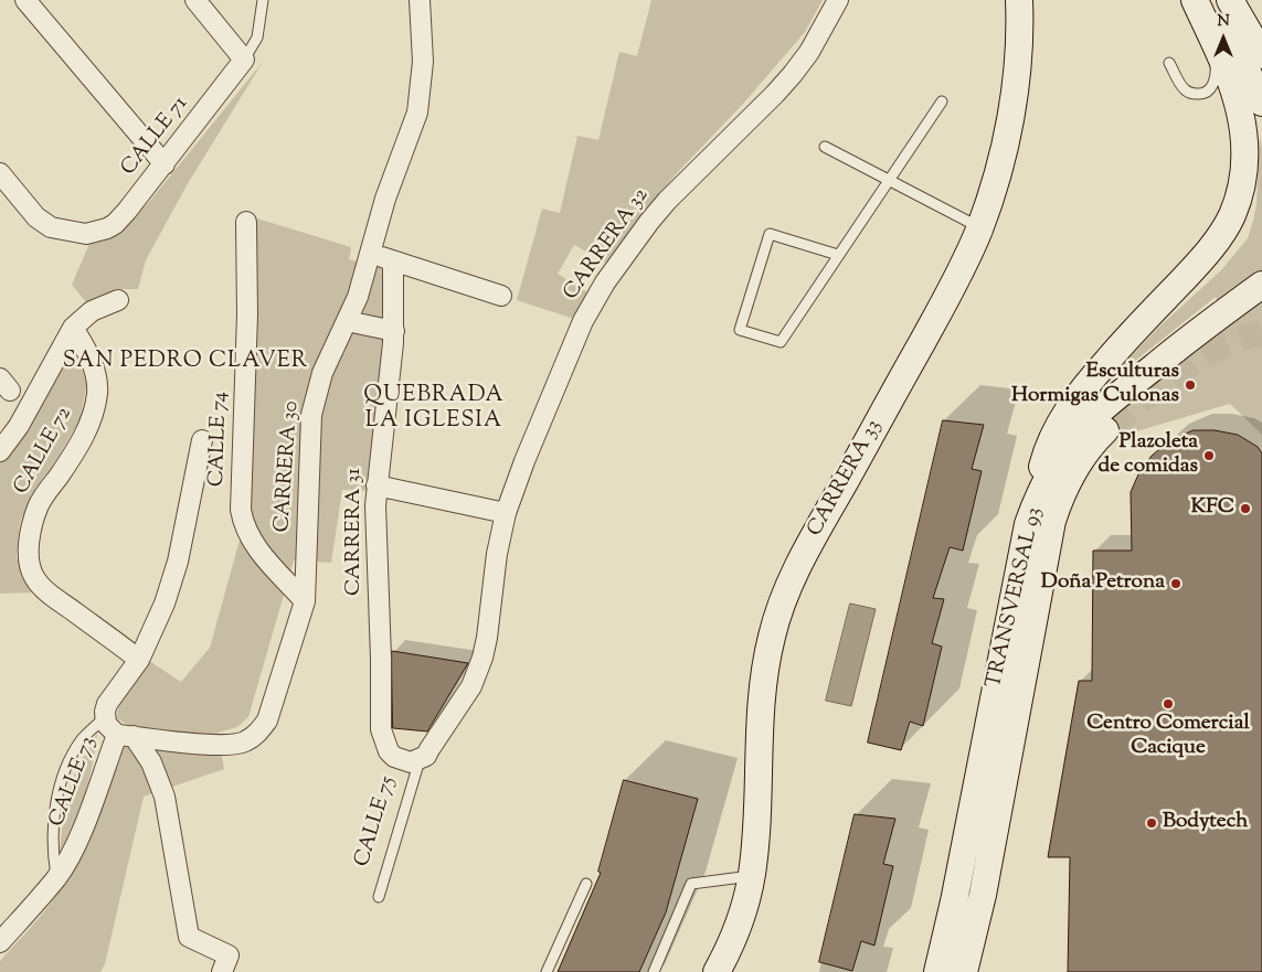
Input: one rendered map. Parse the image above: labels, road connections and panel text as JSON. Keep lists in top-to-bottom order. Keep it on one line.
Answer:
{"streets":{"main road":["CARRERA 33","TRANSVERSAL 93"],"street":["CALLE 71","CARRERA 32","CALLE 74","CALLE 72","CARRERA 30","CARRERA 31","CALLE 73"],"lane":["CALLE 75"]},"crossings":[["CARRERA 32","CARRERA 31"],["CARRERA 32","CALLE 75"],["CALLE 74","CARRERA 30"],["CALLE 72","CALLE 73"],["CARRERA 30","CALLE 73"],["CARRERA 31","CALLE 75"]],"districts":["SAN PEDRO CLAVER","QUEBRADA LA IGLESIA"],"places":["Esculturas Hormigas Culonas","Plazoleta de comidas","KFC","Doña Petrona","Centro Comercial Cacique","Bodytech"],"north":"top"}
